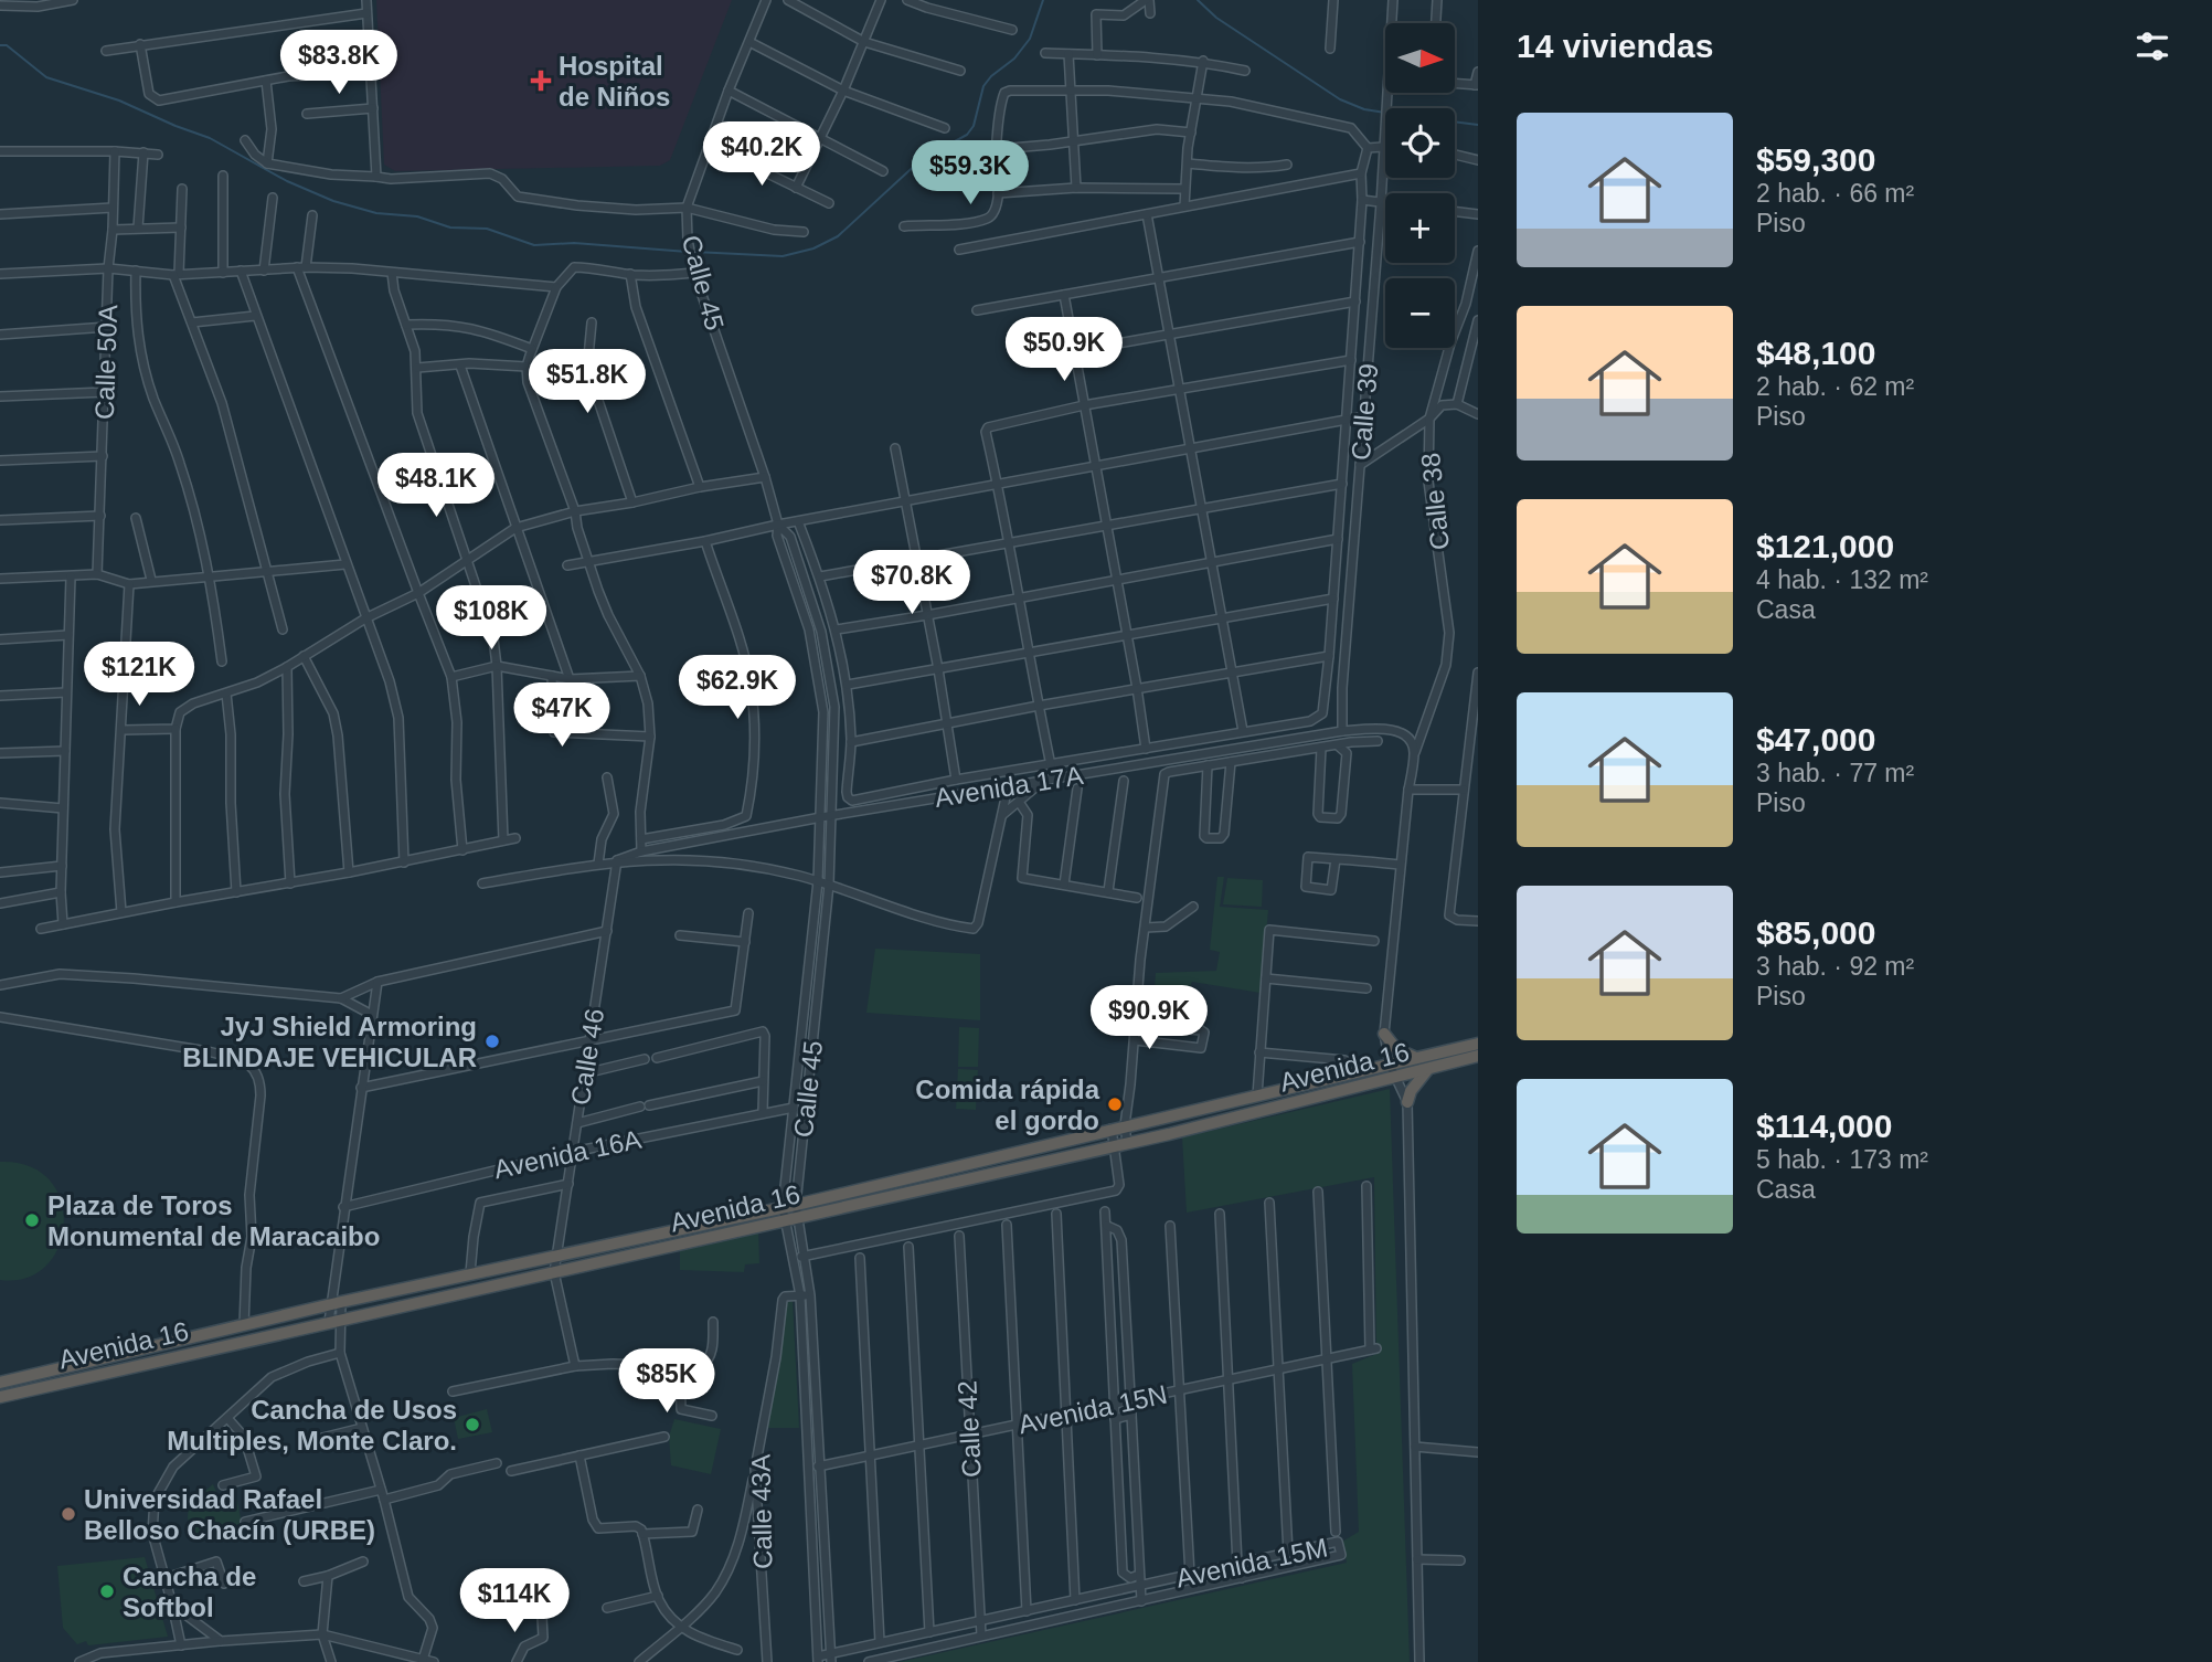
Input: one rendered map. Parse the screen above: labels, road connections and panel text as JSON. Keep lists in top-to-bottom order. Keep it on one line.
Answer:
{"streets":{"highway":["Avenida 16"],"street":["Calle 45","Calle 50A","Calle 39","Calle 38","Avenida 17A","Calle 46","Avenida 16A","Avenida 15N","Calle 42","Calle 43A","Avenida 15M"]},"crossings":[["Calle 45","Avenida 17A"],["Calle 45","Avenida 16"],["Calle 45","Avenida 16A"],["Calle 45","Avenida 15N"],["Calle 45","Calle 43A"],["Calle 45","Avenida 15M"],["Calle 39","Avenida 17A"],["Calle 38","Avenida 17A"],["Calle 38","Avenida 16"],["Avenida 17A","Calle 46"],["Calle 46","Avenida 16"],["Calle 46","Avenida 16A"],["Avenida 15N","Calle 42"],["Calle 42","Avenida 15M"]],"places":{"health":["Hospital de Niños"],"other":["JyJ Shield Armoring BLINDAJE VEHICULAR","Comida rápida el gordo","Plaza de Toros Monumental de Maracaibo","Cancha de Usos Multiples, Monte Claro.","Universidad Rafael Belloso Chacín (URBE)","Cancha de Softbol"]},"north":"right","page":{"heading":"14 viviendas","map_buttons":["+","−"],"price":["$83.8K","$40.2K","$59.3K","$50.9K","$51.8K","$48.1K","$70.8K","$108K","$121K","$62.9K","$47K","$90.9K","$85K","$114K"],"list":[{"name":"$59,300","note":"2 hab. · 66 m² · Piso"},{"name":"$48,100","note":"2 hab. · 62 m² · Piso"},{"name":"$121,000","note":"4 hab. · 132 m² · Casa"},{"name":"$47,000","note":"3 hab. · 77 m² · Piso"},{"name":"$85,000","note":"3 hab. · 92 m² · Piso"},{"name":"$114,000","note":"5 hab. · 173 m² · Casa"}]}}
